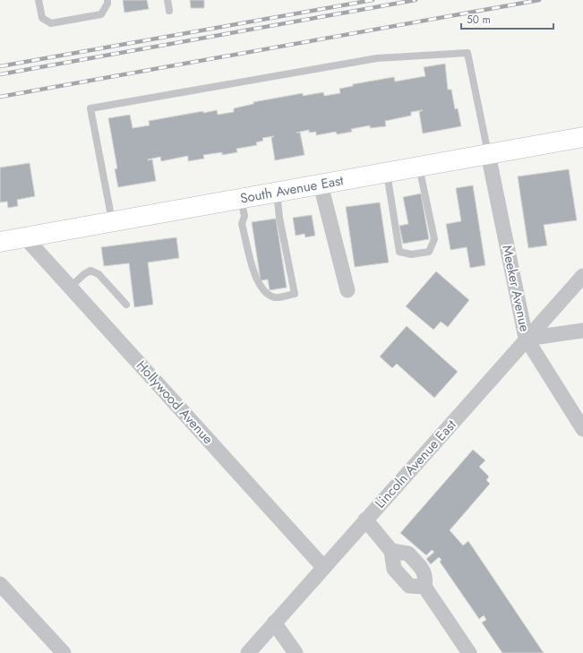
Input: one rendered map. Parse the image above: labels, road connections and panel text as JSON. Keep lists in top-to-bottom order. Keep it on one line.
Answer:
{"streets":{"main road":["South Avenue East"],"street":["Meeker Avenue","Hollywood Avenue","Lincoln Avenue East"]},"crossings":[["South Avenue East","Meeker Avenue"],["South Avenue East","Hollywood Avenue"],["Meeker Avenue","Lincoln Avenue East"],["Hollywood Avenue","Lincoln Avenue East"]],"scale_bar":"50 m"}
